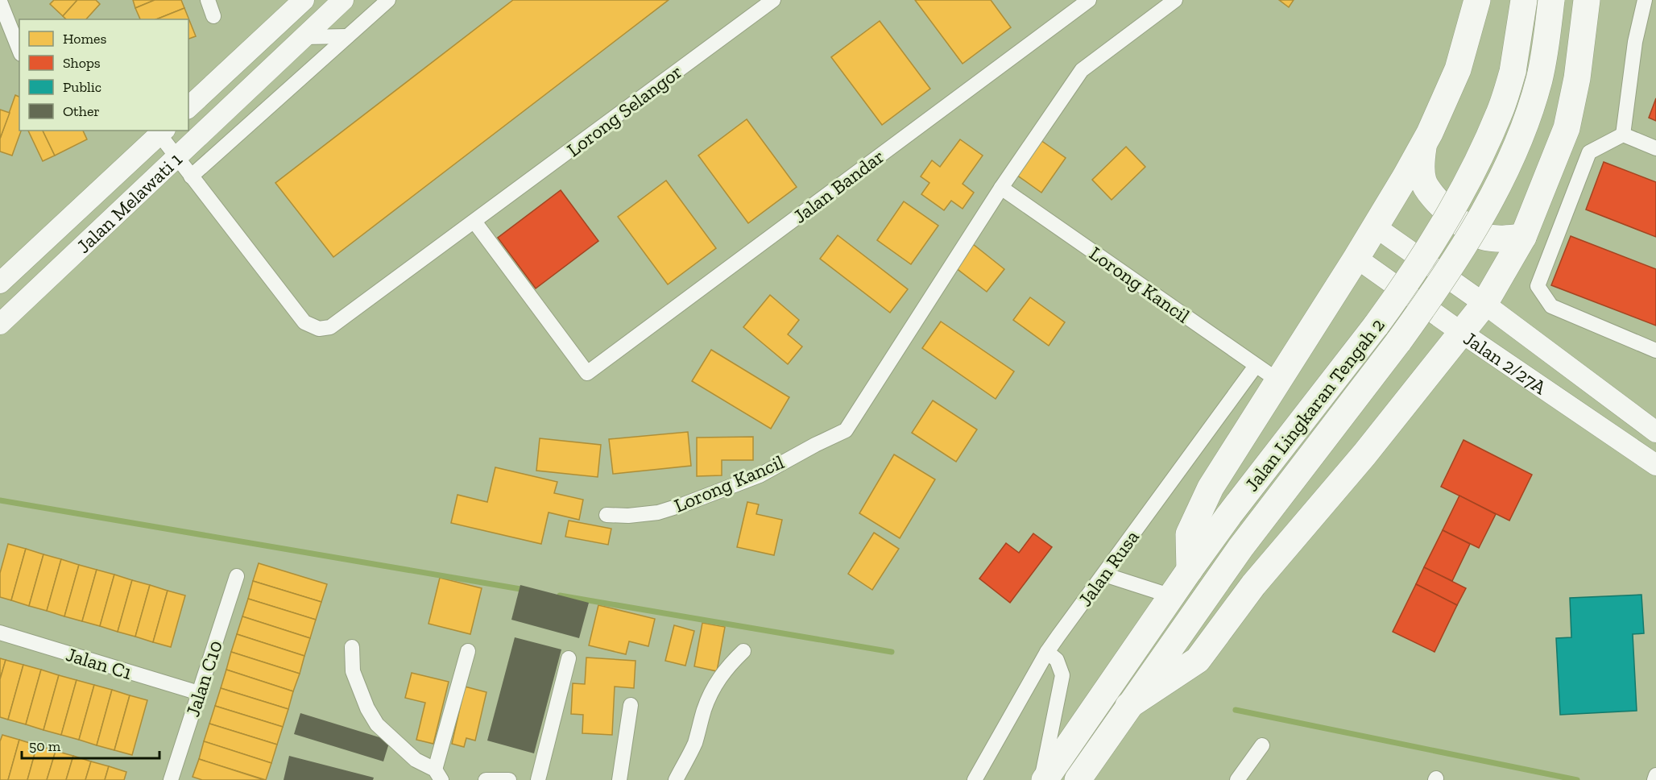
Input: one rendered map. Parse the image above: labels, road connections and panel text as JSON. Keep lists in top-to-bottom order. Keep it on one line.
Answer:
{"streets":{"highway":["Jalan Lingkaran Tengah 2"],"street":["Lorong Selangor","Jalan Bandar","Jalan Melawati 1","Lorong Kancil","Jalan 2/27A","Jalan Rusa","Jalan C1","Jalan C10"]},"crossings":[["Lorong Selangor","Jalan Bandar"],["Lorong Selangor","Jalan Melawati 1"],["Lorong Kancil","Jalan Rusa"],["Jalan 2/27A","Jalan Lingkaran Tengah 2"],["Jalan C1","Jalan C10"]],"legend":["Homes","Shops","Public","Other"],"scale_bar":"50 m"}
